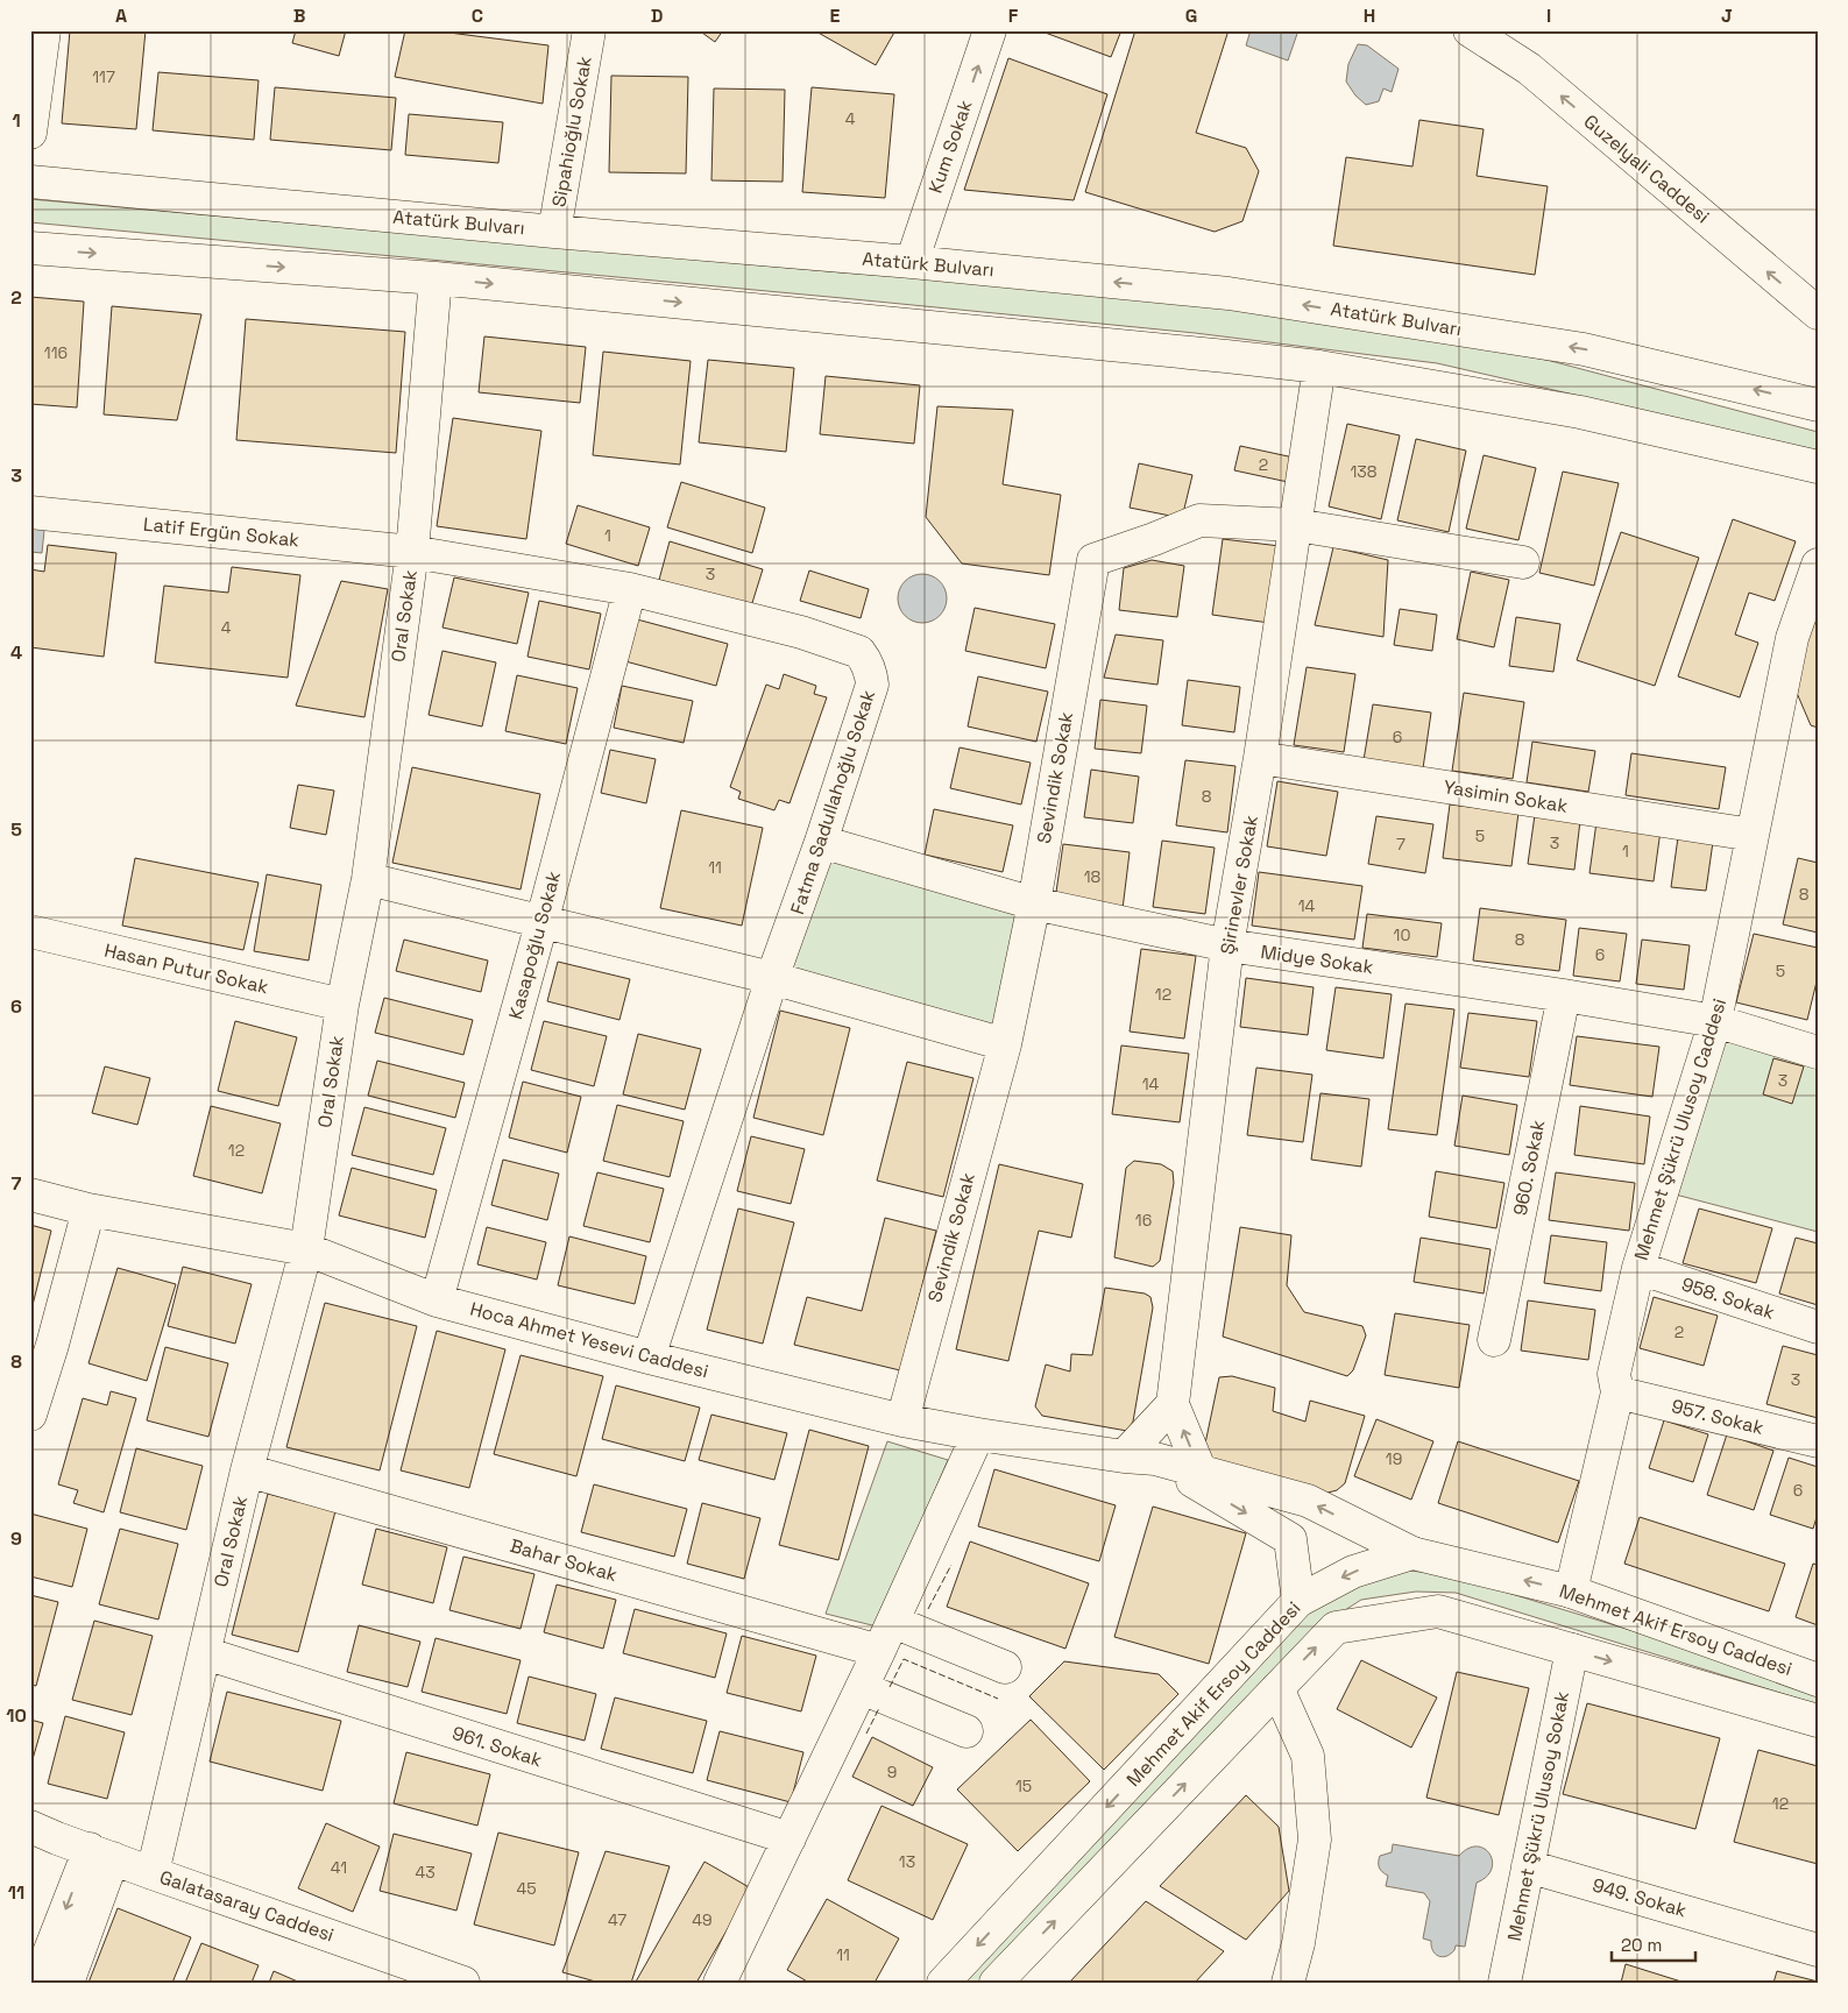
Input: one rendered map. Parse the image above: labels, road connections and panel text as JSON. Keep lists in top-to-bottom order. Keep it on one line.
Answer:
{"streets":{"street":["Sipahioğlu Sokak","Kum Sokak","Guzelyali Caddesi","Atatürk Bulvarı","Latif Ergün Sokak","Oral Sokak","Sevindik Sokak","Yasimin Sokak","Fatma Sadullahoğlu Sokak","Şirinevler Sokak","Kasapoğlu Sokak","Midye Sokak","Hasan Putur Sokak","Mehmet Şükrü Ulusoy Caddesi","960. Sokak","958. Sokak","Hoca Ahmet Yesevi Caddesi","957. Sokak","Bahar Sokak","Mehmet Akif Ersoy Caddesi","961. Sokak","Mehmet Şükrü Ulusoy Sokak","949. Sokak","Galatasaray Caddesi"]},"crossings":[["Sipahioğlu Sokak","Atatürk Bulvarı"],["Kum Sokak","Atatürk Bulvarı"],["Latif Ergün Sokak","Oral Sokak"],["Latif Ergün Sokak","Fatma Sadullahoğlu Sokak"],["Oral Sokak","Fatma Sadullahoğlu Sokak"],["Oral Sokak","Hasan Putur Sokak"],["Oral Sokak","Hoca Ahmet Yesevi Caddesi"],["Oral Sokak","Bahar Sokak"],["Oral Sokak","961. Sokak"],["Oral Sokak","Galatasaray Caddesi"],["Sevindik Sokak","Şirinevler Sokak"],["Sevindik Sokak","Midye Sokak"],["Sevindik Sokak","Hoca Ahmet Yesevi Caddesi"],["Yasimin Sokak","Şirinevler Sokak"],["Yasimin Sokak","Mehmet Şükrü Ulusoy Caddesi"],["Fatma Sadullahoğlu Sokak","Kasapoğlu Sokak"],["Fatma Sadullahoğlu Sokak","Midye Sokak"],["Fatma Sadullahoğlu Sokak","Hoca Ahmet Yesevi Caddesi"],["Şirinevler Sokak","Midye Sokak"],["Şirinevler Sokak","Hoca Ahmet Yesevi Caddesi"],["Kasapoğlu Sokak","Hoca Ahmet Yesevi Caddesi"],["Midye Sokak","Mehmet Şükrü Ulusoy Caddesi"],["Midye Sokak","960. Sokak"],["Mehmet Şükrü Ulusoy Caddesi","958. Sokak"],["Mehmet Şükrü Ulusoy Caddesi","957. Sokak"],["Mehmet Şükrü Ulusoy Caddesi","Mehmet Akif Ersoy Caddesi"],["Hoca Ahmet Yesevi Caddesi","Mehmet Akif Ersoy Caddesi"],["Mehmet Şükrü Ulusoy Sokak","949. Sokak"]],"one_way":["Kum Sokak","Guzelyali Caddesi"],"house_numbers":["117","4","116","2","138","1","3","4","6","8","5","3","7","1","11","18","8","14","10","8","6","5","12","3","14","12","16","2","3","19","6","9","15","12","13","41","43","45","47","49","11"],"scale_bar":"20 m","grid":{"columns":["A","B","C","D","E","F","G","H","I","J"],"rows":["1","2","3","4","5","6","7","8","9","10","11"]}}
